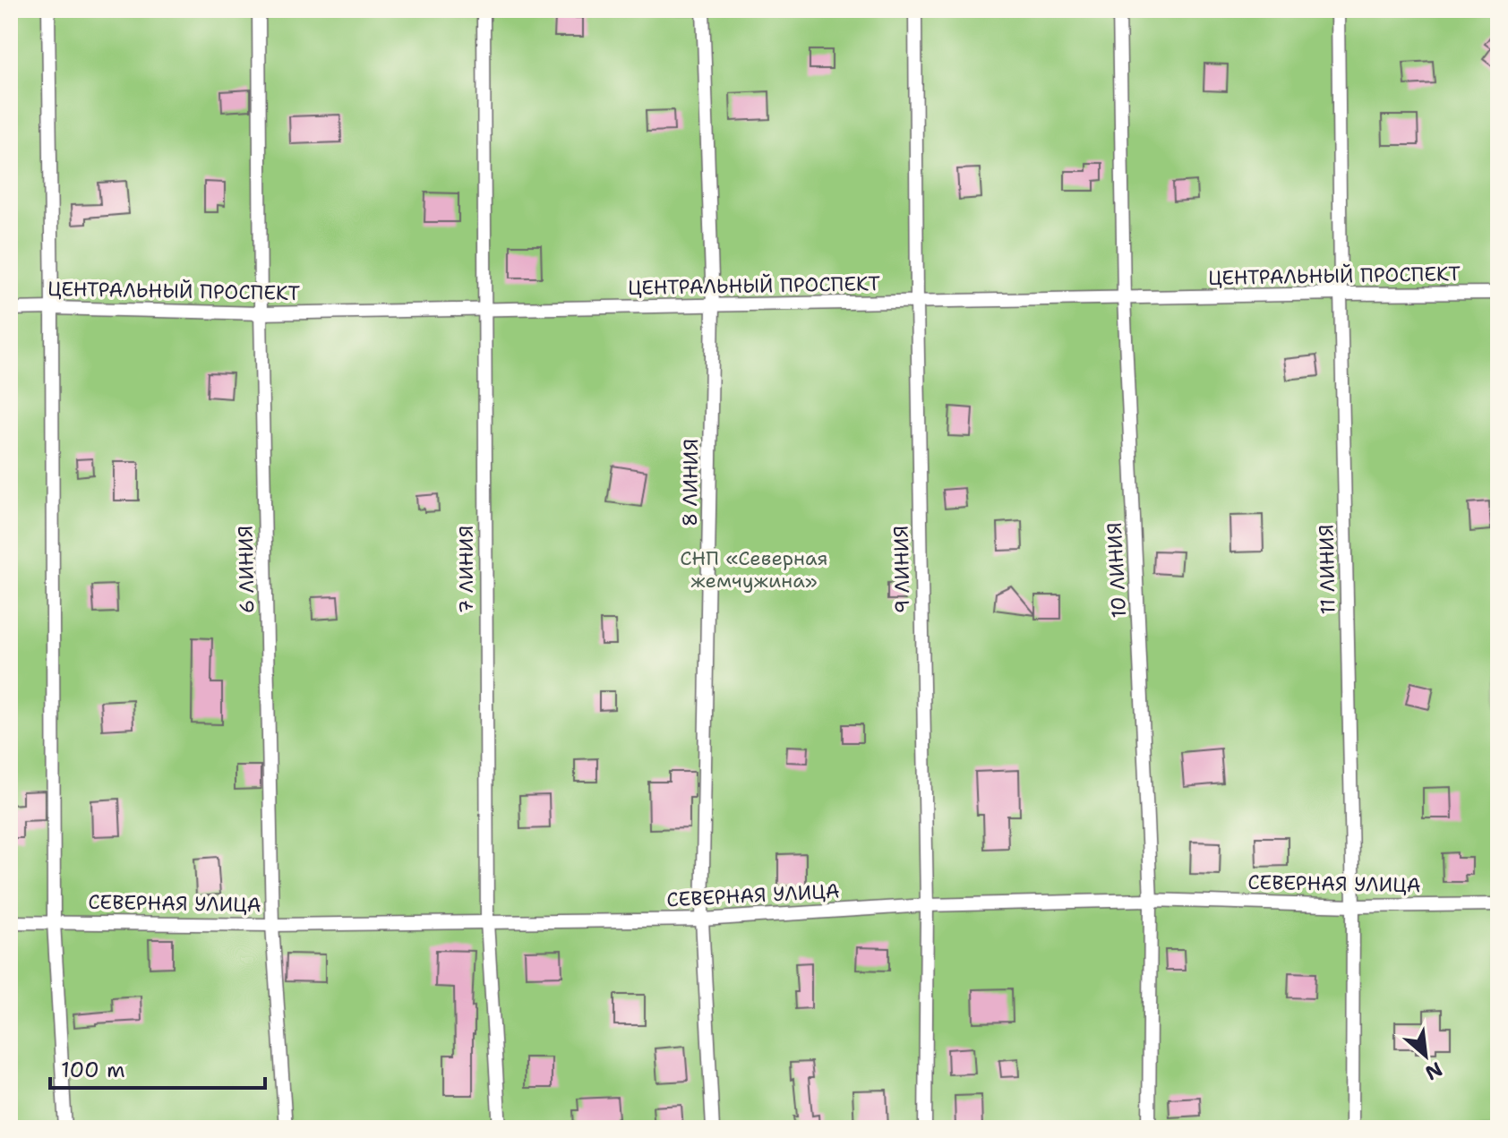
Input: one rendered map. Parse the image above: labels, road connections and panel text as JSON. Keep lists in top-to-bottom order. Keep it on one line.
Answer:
{"streets":{"street":["ЦЕНТРАЛЬНЫЙ ПРОСПЕКТ","8 ЛИНИЯ","6 ЛИНИЯ","7 ЛИНИЯ","9 ЛИНИЯ","11 ЛИНИЯ","10 ЛИНИЯ","СЕВЕРНАЯ УЛИЦА"]},"crossings":[["ЦЕНТРАЛЬНЫЙ ПРОСПЕКТ","8 ЛИНИЯ"],["ЦЕНТРАЛЬНЫЙ ПРОСПЕКТ","6 ЛИНИЯ"],["ЦЕНТРАЛЬНЫЙ ПРОСПЕКТ","7 ЛИНИЯ"],["ЦЕНТРАЛЬНЫЙ ПРОСПЕКТ","9 ЛИНИЯ"],["ЦЕНТРАЛЬНЫЙ ПРОСПЕКТ","11 ЛИНИЯ"],["ЦЕНТРАЛЬНЫЙ ПРОСПЕКТ","10 ЛИНИЯ"],["8 ЛИНИЯ","СЕВЕРНАЯ УЛИЦА"],["6 ЛИНИЯ","СЕВЕРНАЯ УЛИЦА"],["7 ЛИНИЯ","СЕВЕРНАЯ УЛИЦА"],["9 ЛИНИЯ","СЕВЕРНАЯ УЛИЦА"],["11 ЛИНИЯ","СЕВЕРНАЯ УЛИЦА"],["10 ЛИНИЯ","СЕВЕРНАЯ УЛИЦА"]],"parks":["СНП «Северная жемчужина»"],"scale_bar":"100 m","north":"bottom right"}
